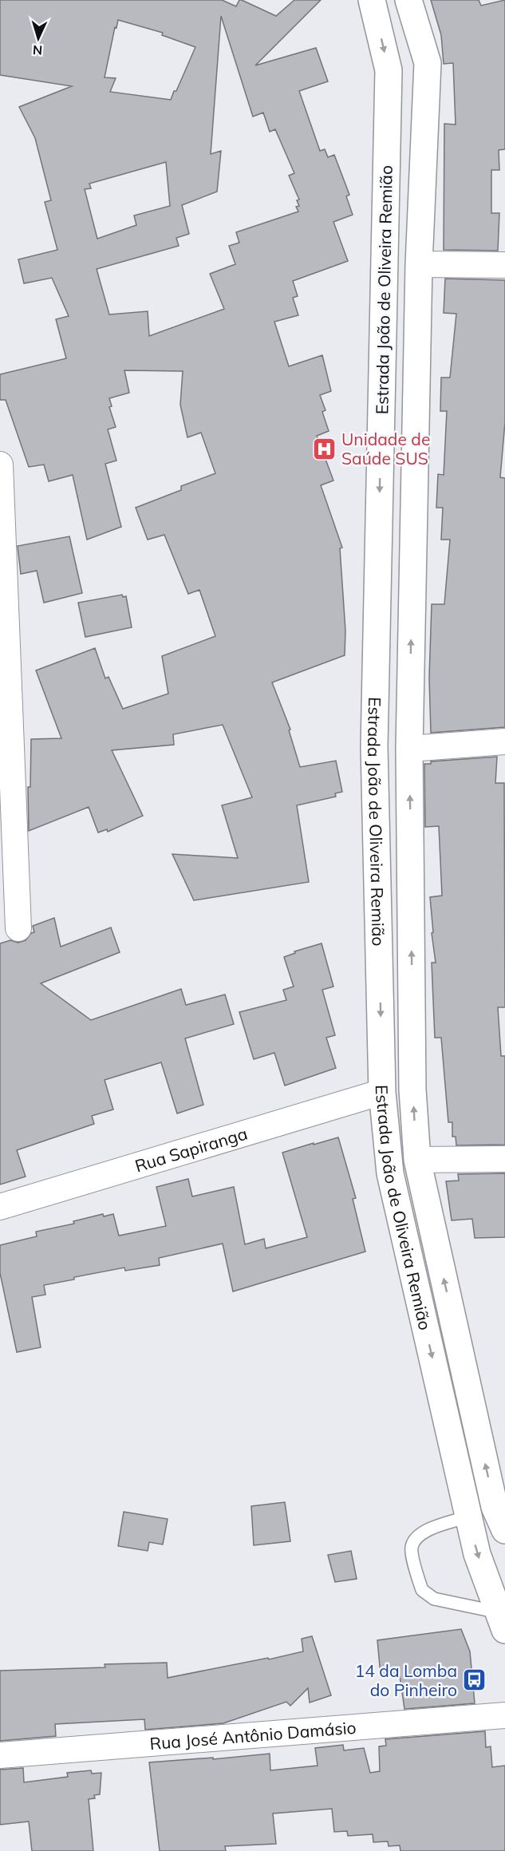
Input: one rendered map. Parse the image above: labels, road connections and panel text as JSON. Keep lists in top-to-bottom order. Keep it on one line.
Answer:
{"streets":{"main road":["Estrada João de Oliveira Remião"],"street":["Rua Sapiranga","Rua José Antônio Damásio"]},"crossings":[["Estrada João de Oliveira Remião","Rua Sapiranga"]],"places":{"hospital":["Unidade de Saúde SUS"],"bus stop":["14 da Lomba do Pinheiro"]},"north":"bottom"}
